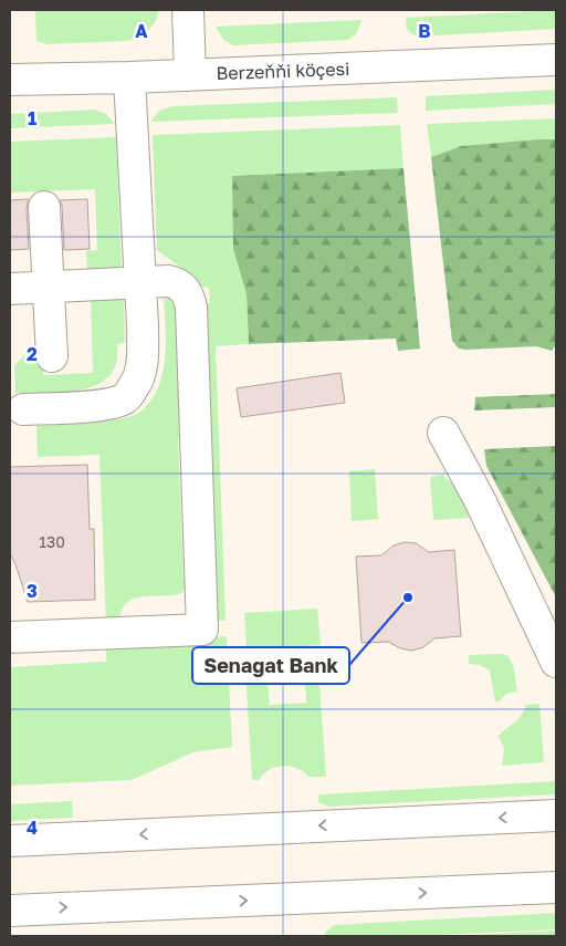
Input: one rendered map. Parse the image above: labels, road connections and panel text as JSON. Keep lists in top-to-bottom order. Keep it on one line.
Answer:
{"streets":{"main road":["Berzeňňi köçesi"]},"places":["Senagat Bank"],"house_numbers":["130"],"grid":{"columns":["A","B"],"rows":["1","2","3","4"]}}
